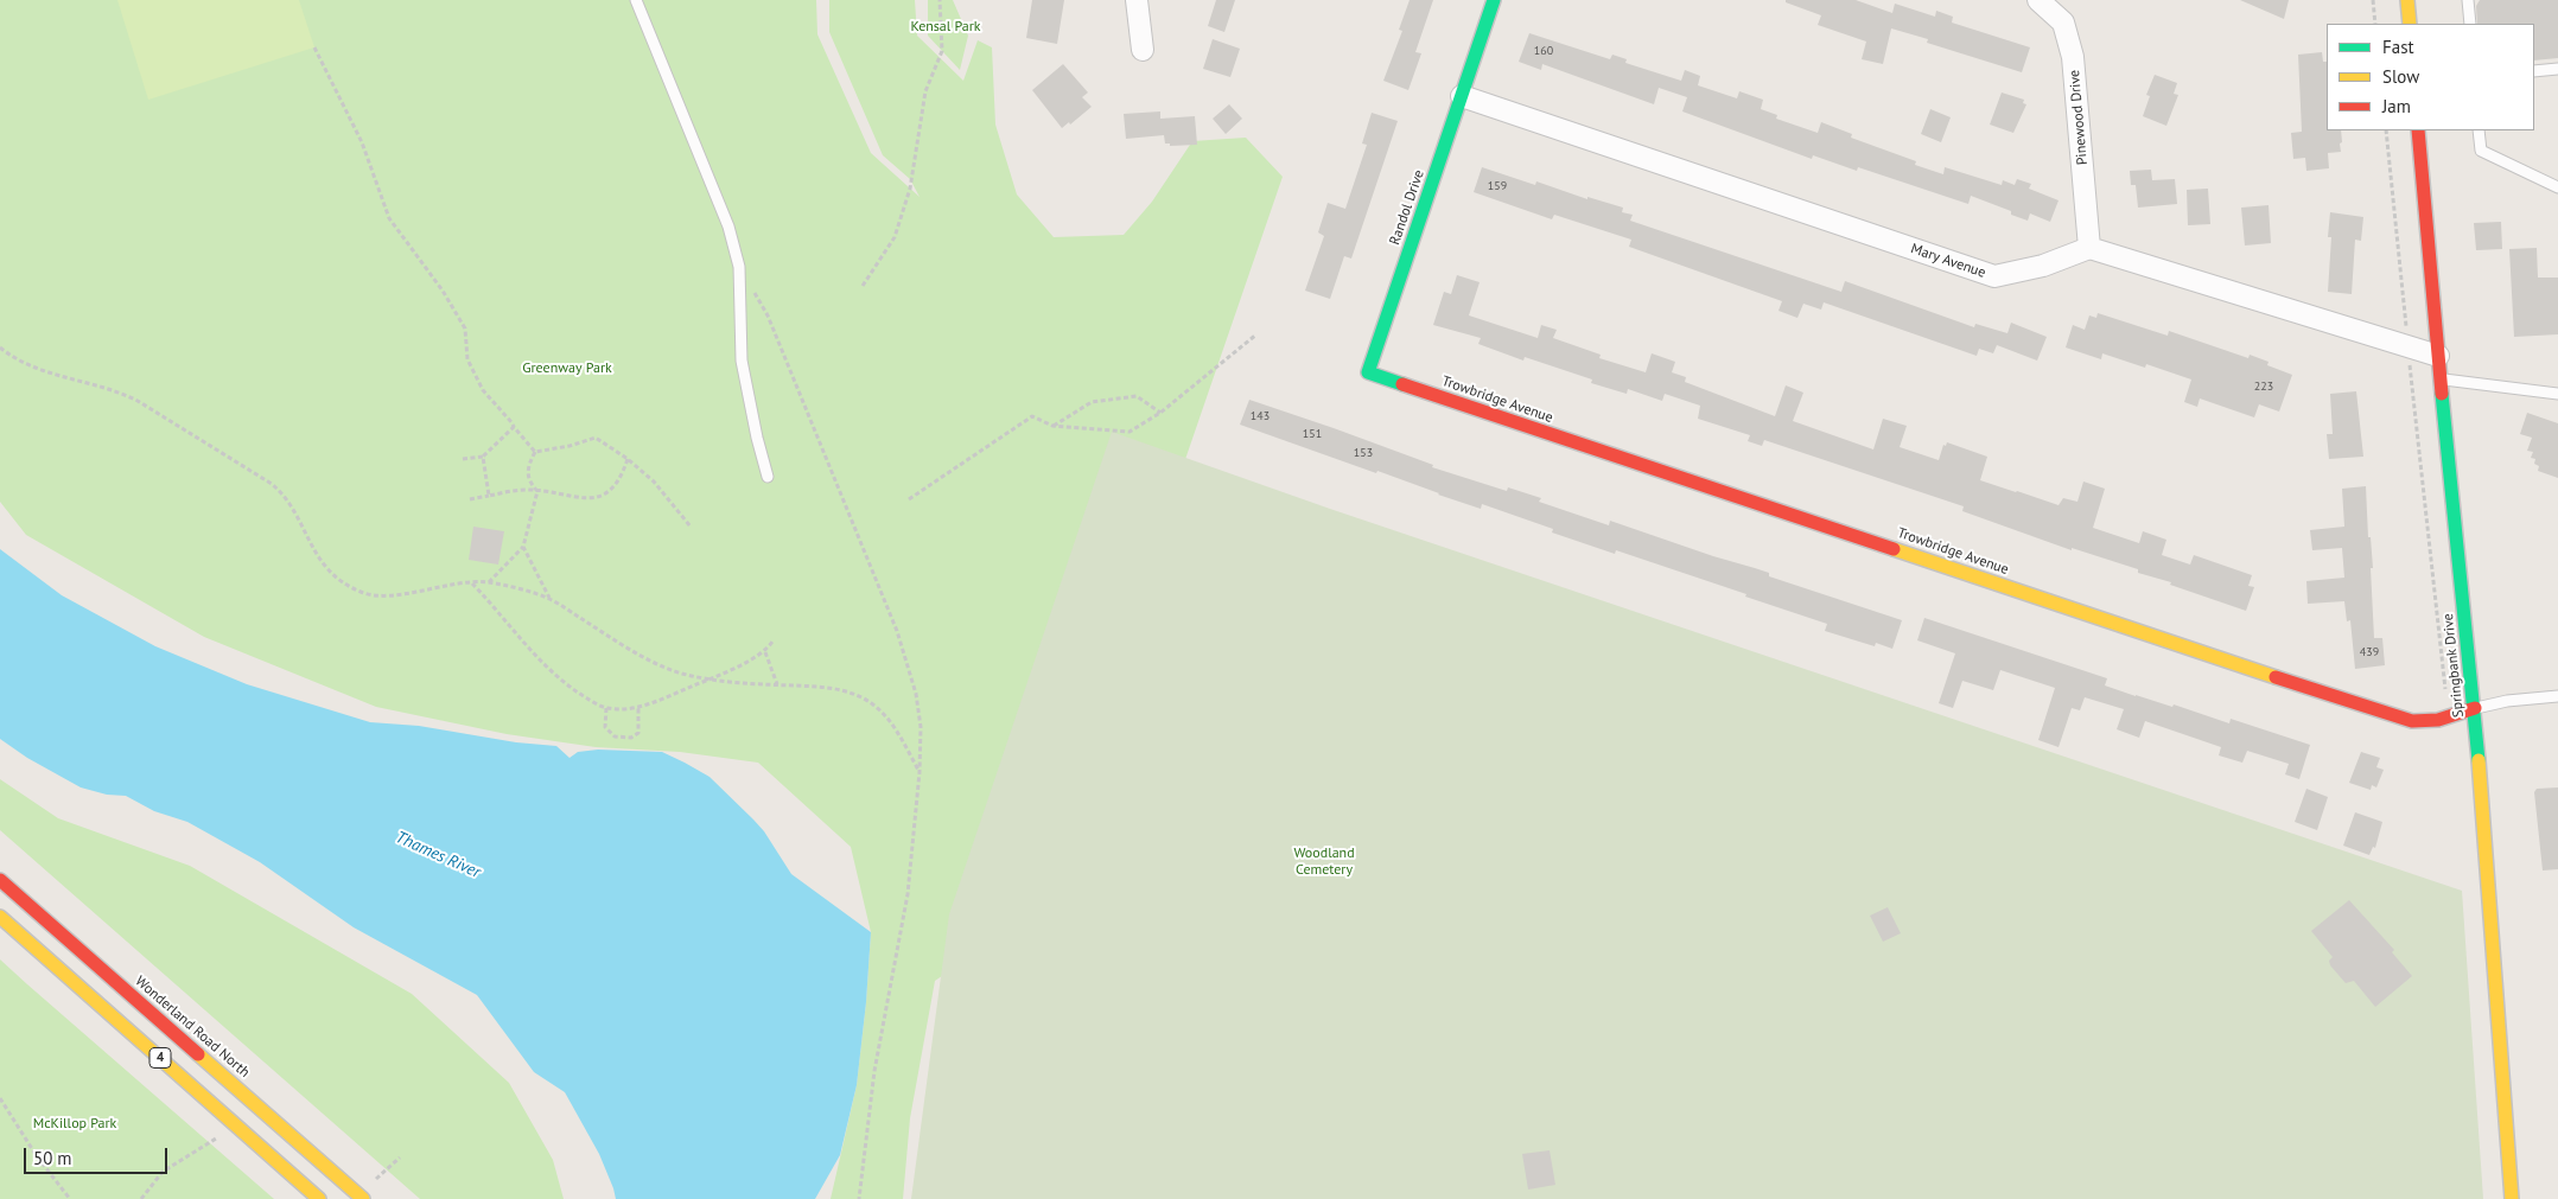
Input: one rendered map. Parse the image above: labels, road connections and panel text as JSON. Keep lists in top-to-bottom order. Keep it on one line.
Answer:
{"streets":{"main road":["Randol Drive","Trowbridge Avenue","Springbank Drive","Wonderland Road North","4"],"street":["Pinewood Drive","Mary Avenue"]},"crossings":[["Pinewood Drive","Mary Avenue"],["Randol Drive","Mary Avenue"],["Randol Drive","Trowbridge Avenue"],["Trowbridge Avenue","Springbank Drive"]],"water":["Thames River"],"parks":["Kensal Park","Greenway Park","Woodland Cemetery","McKillop Park"],"house_numbers":["160","159","223","143","151","153","439"],"legend":["Fast","Slow","Jam"],"scale_bar":"50 m"}
